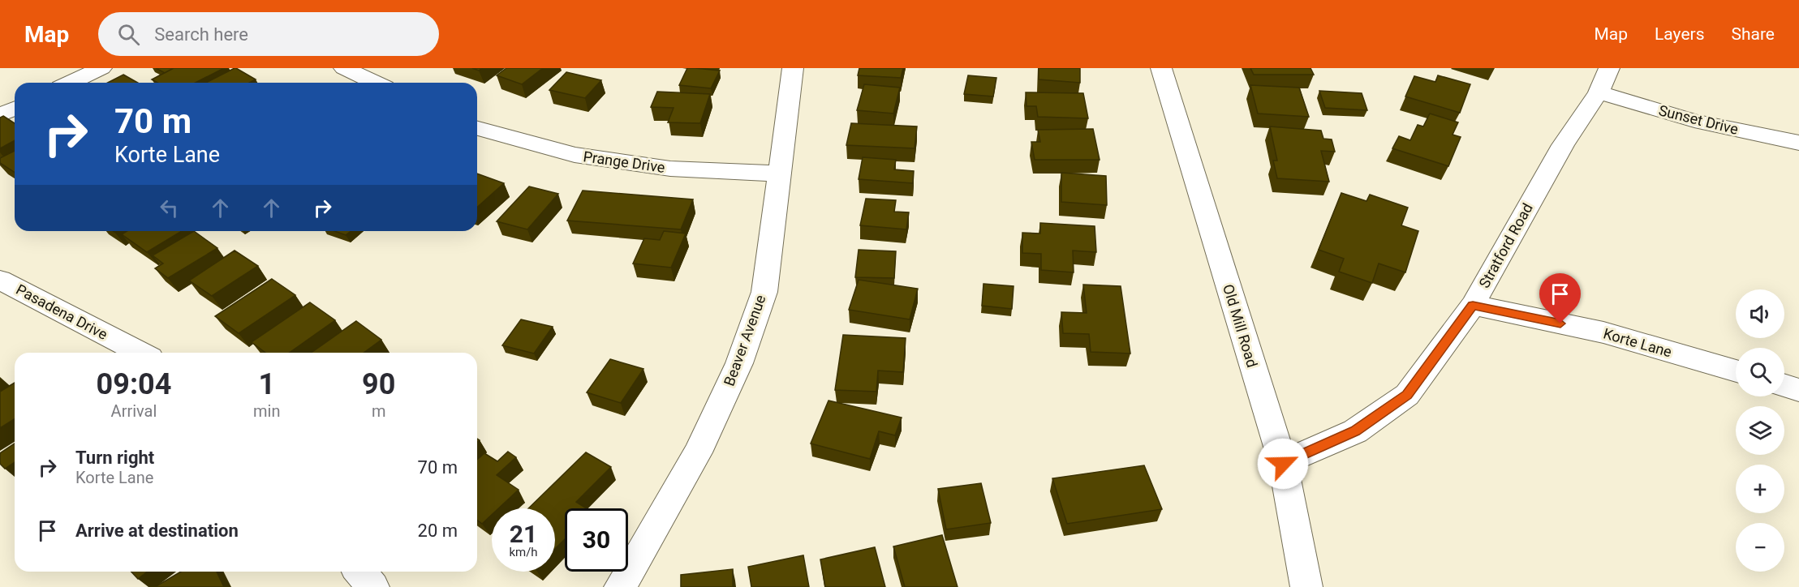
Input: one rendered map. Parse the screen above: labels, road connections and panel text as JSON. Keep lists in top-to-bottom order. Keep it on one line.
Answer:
{"streets":{"street":["Sunset Drive","Prange Drive","Stratford Road","Pasadena Drive","Old Mill Road","Beaver Avenue","Korte Lane"]},"crossings":[["Sunset Drive","Stratford Road"],["Prange Drive","Beaver Avenue"],["Stratford Road","Old Mill Road"],["Stratford Road","Korte Lane"]],"page":{"header":"Map","search":"Search here","nav":["Map","Layers","Share"],"turn":["70 m","Korte Lane"],"map_buttons":["+","−"],"eta":["09:04","Arrival","1","min","90","m"],"list":[{"name":"Turn right","note":"Korte Lane","value":"70 m"},{"name":"Arrive at destination","value":"20 m"}],"speed":"21 km/h","limit":"30"}}
